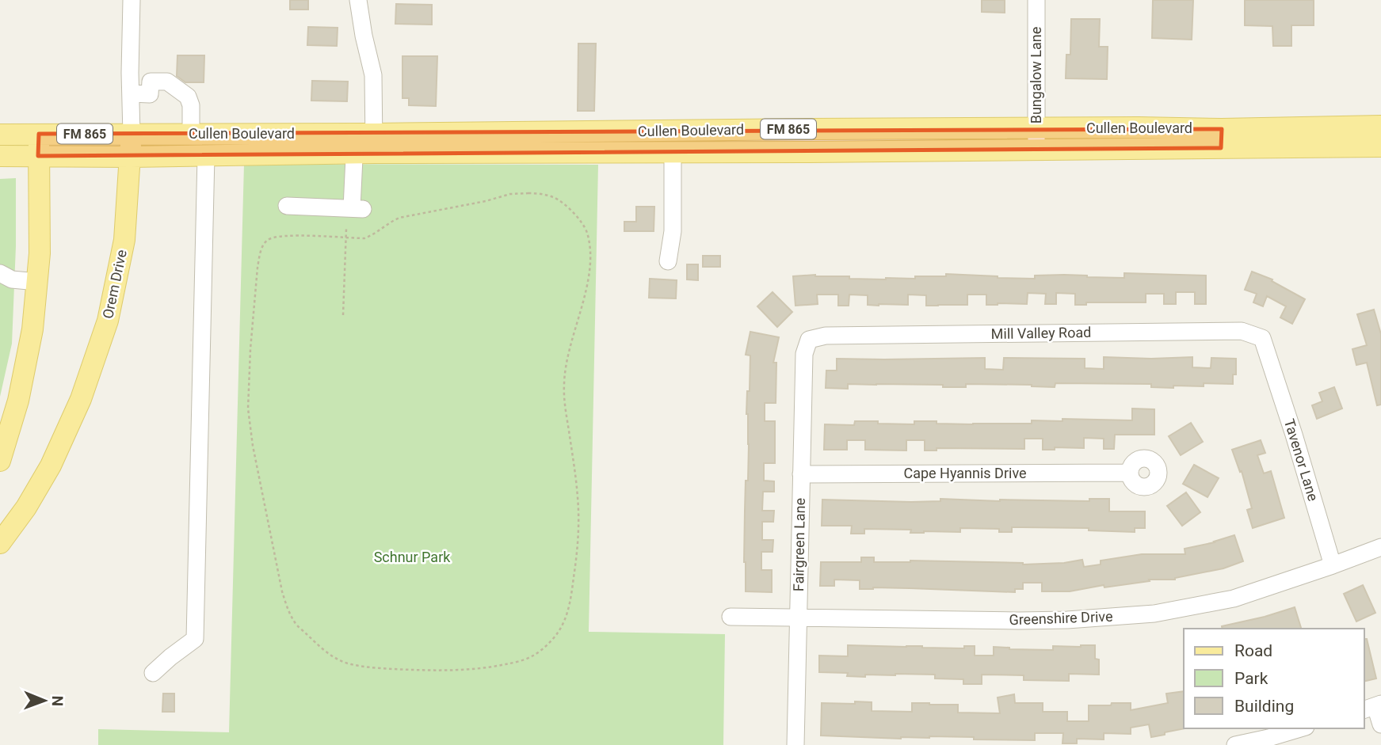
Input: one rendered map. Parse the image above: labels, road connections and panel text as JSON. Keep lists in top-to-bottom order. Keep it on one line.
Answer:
{"streets":{"main road":["Cullen Boulevard","FM 865","Orem Drive"],"street":["Bungalow Lane","Mill Valley Road","Tavenor Lane","Cape Hyannis Drive","Fairgreen Lane","Greenshire Drive"]},"crossings":[["Bungalow Lane","Cullen Boulevard"],["Cullen Boulevard","Orem Drive"],["Mill Valley Road","Tavenor Lane"],["Mill Valley Road","Fairgreen Lane"],["Tavenor Lane","Greenshire Drive"],["Cape Hyannis Drive","Fairgreen Lane"],["Fairgreen Lane","Greenshire Drive"]],"parks":["Schnur Park"],"legend":["Road","Park","Building"],"north":"right"}
